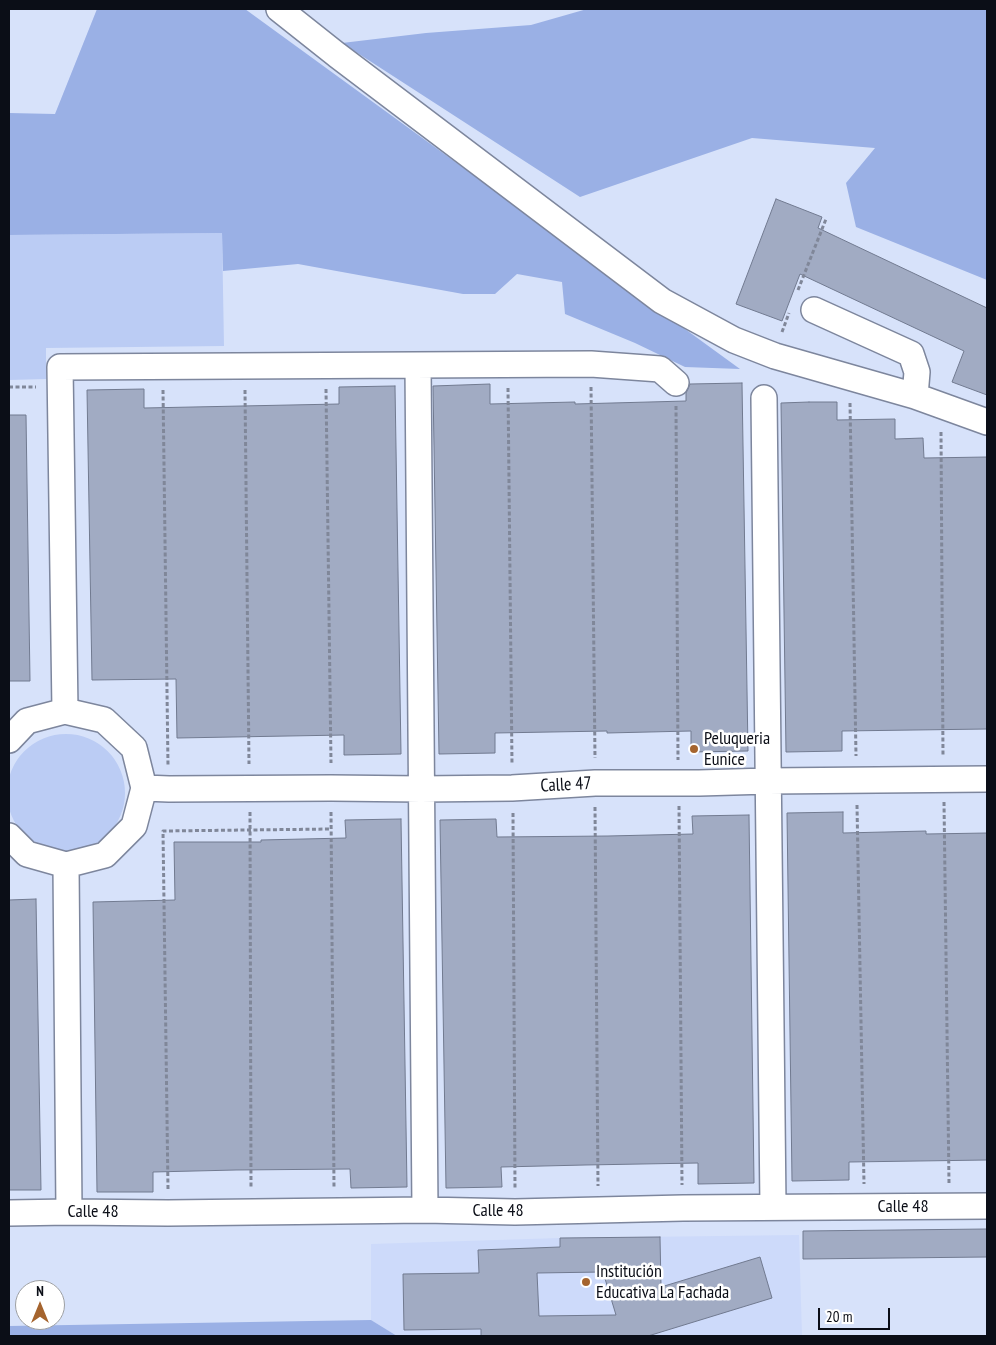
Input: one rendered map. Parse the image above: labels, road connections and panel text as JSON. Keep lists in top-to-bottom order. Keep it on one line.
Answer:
{"streets":{"street":["Calle 47","Calle 48"]},"places":["Peluqueria Eunice","Institución Educativa La Fachada"],"scale_bar":"20 m","north":"top"}
